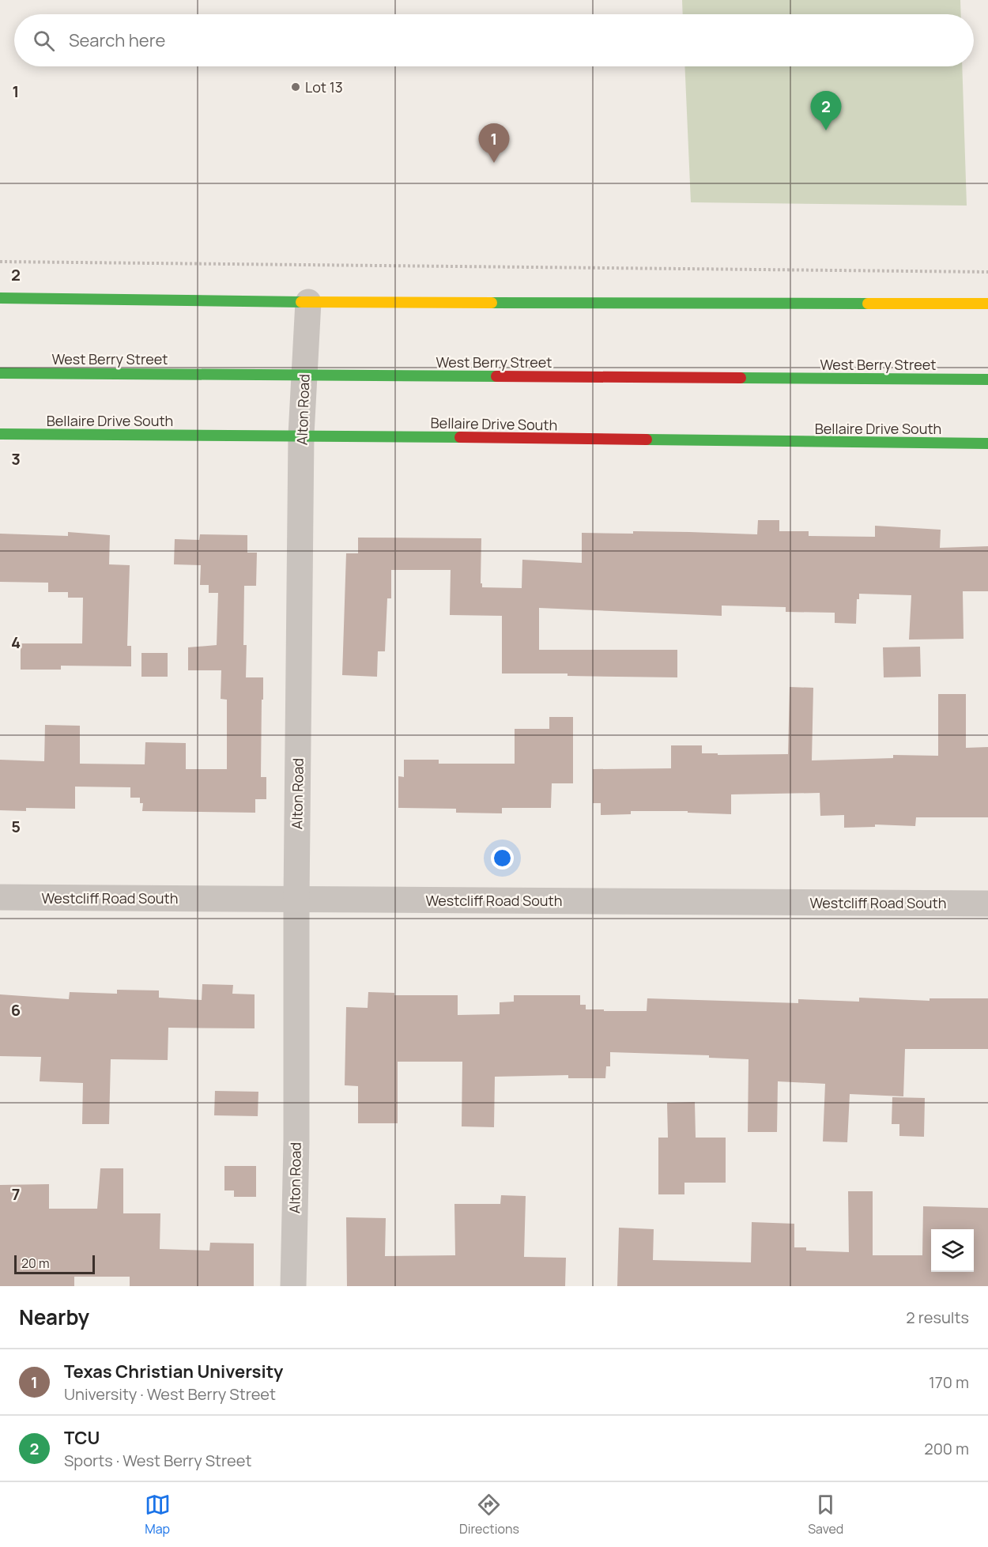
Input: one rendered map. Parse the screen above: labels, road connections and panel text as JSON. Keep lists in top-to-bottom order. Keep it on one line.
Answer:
{"streets":{"main road":["West Berry Street","Bellaire Drive South"],"street":["Alton Road","Westcliff Road South"]},"crossings":[["West Berry Street","Alton Road"],["Alton Road","Bellaire Drive South"],["Alton Road","Westcliff Road South"]],"places":["Lot 13"],"scale_bar":"20 m","page":{"search":"Search here","pins":["2","1"],"scale":"20 m","heading":["Nearby","2 results"],"list":[{"mark":"1","name":"Texas Christian University","note":"University · West Berry Street","value":"170 m"},{"mark":"2","name":"TCU","note":"Sports · West Berry Street","value":"200 m"}],"nav":["Map","Directions","Saved"]},"grid":{"rows":["1","2","3","4","5","6","7"]}}
